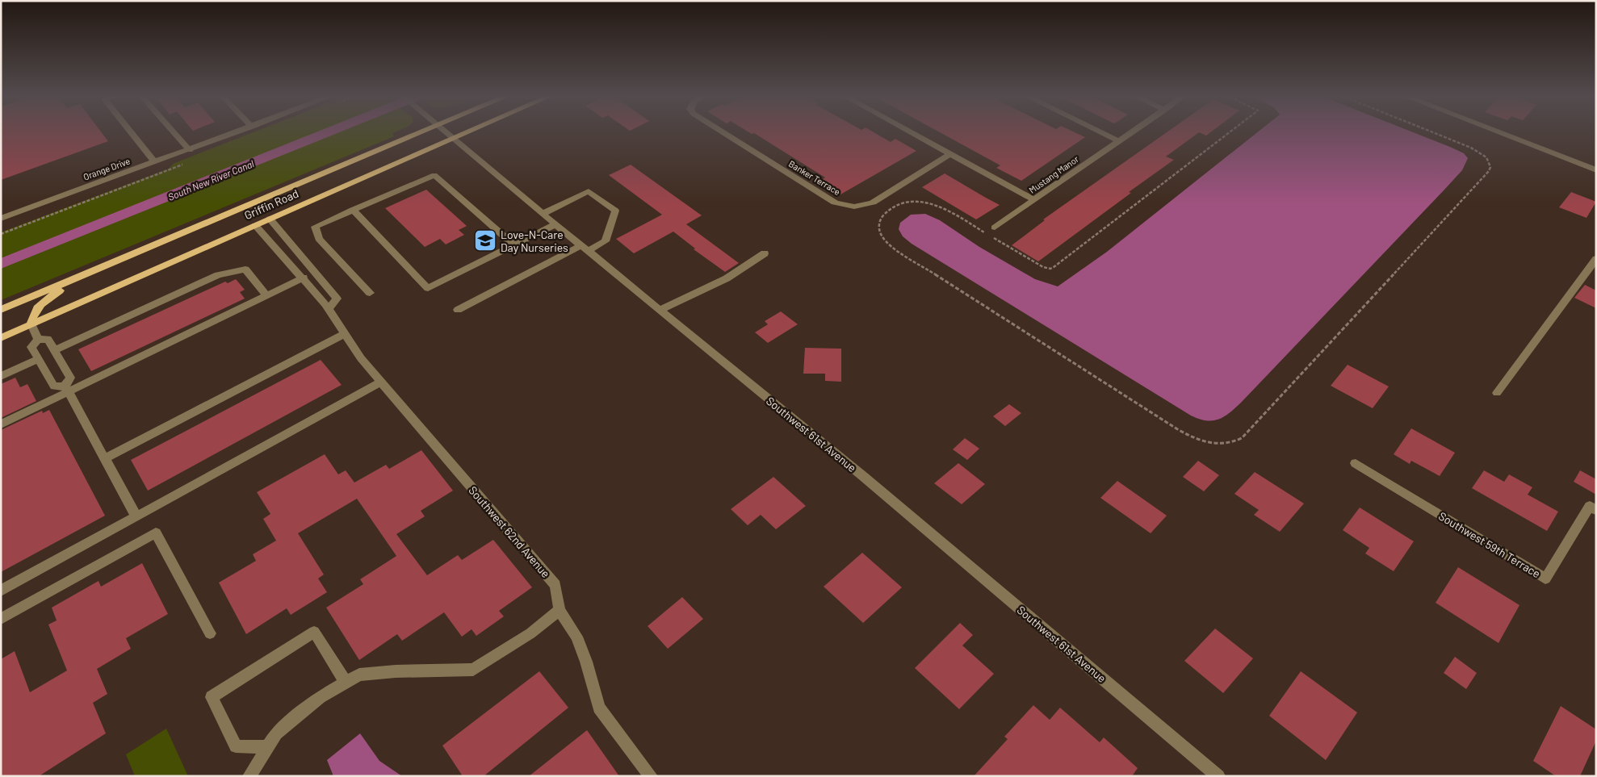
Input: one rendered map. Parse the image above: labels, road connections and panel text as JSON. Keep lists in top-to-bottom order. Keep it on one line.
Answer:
{"streets":{"main road":["Griffin Road"],"street":["Orange Drive","Mustang Manor","Banker Terrace","Southwest 61st Avenue","Southwest 62nd Avenue","Southwest 59th Terrace"]},"crossings":[["Griffin Road","Southwest 61st Avenue"],["Griffin Road","Southwest 62nd Avenue"]],"water":["South New River Canal"],"places":{"school or university":["Love-N-Care Day Nurseries"]}}
